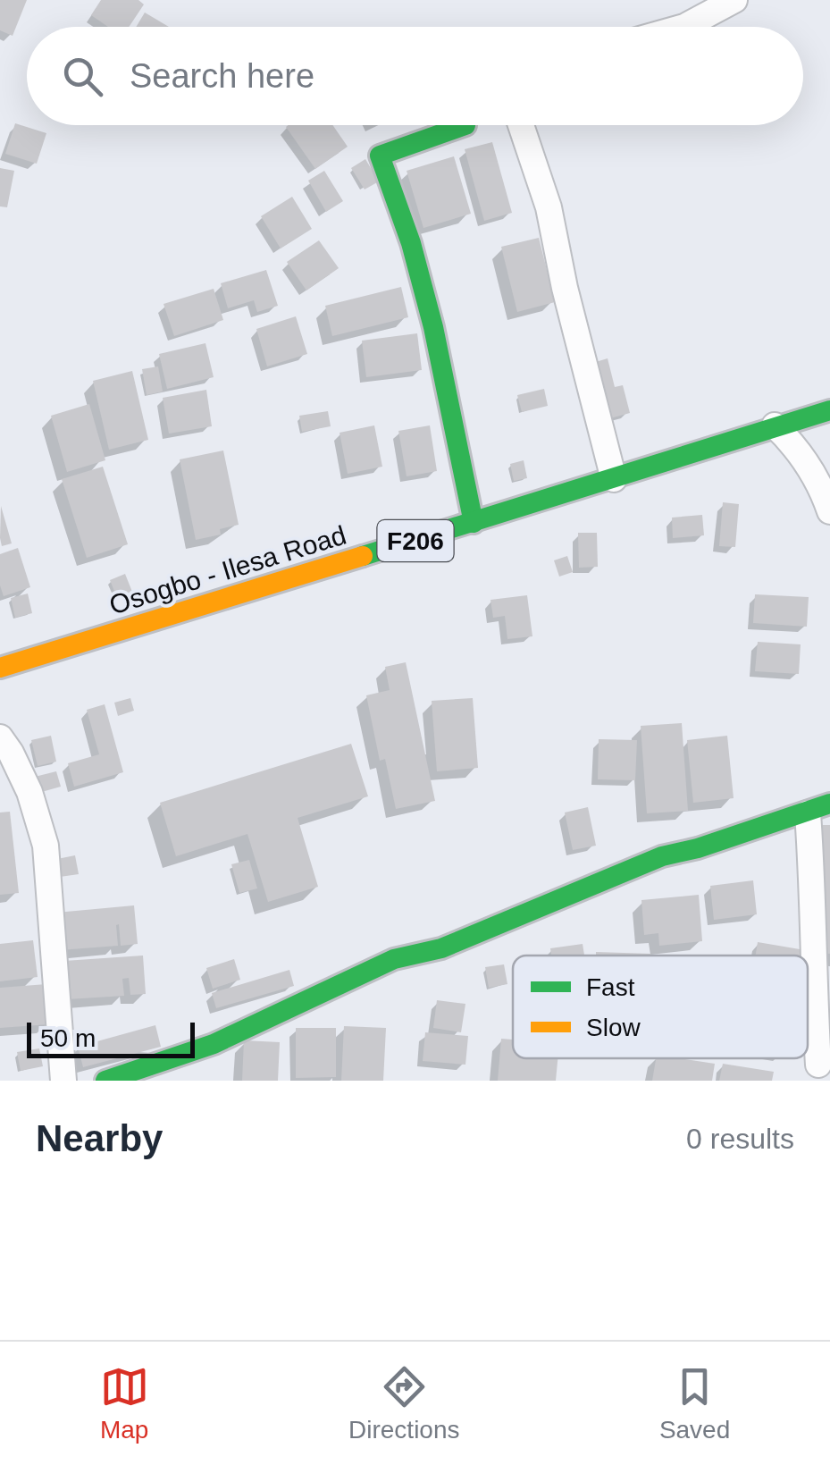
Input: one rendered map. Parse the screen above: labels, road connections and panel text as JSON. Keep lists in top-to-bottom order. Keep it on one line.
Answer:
{"streets":{"street":["F206","Osogbo - Ilesa Road"]},"legend":["Fast","Slow"],"scale_bar":"50 m","page":{"search":"Search here","scale":"50 m","heading":["Nearby","0 results"],"nav":["Map","Directions","Saved"]}}
